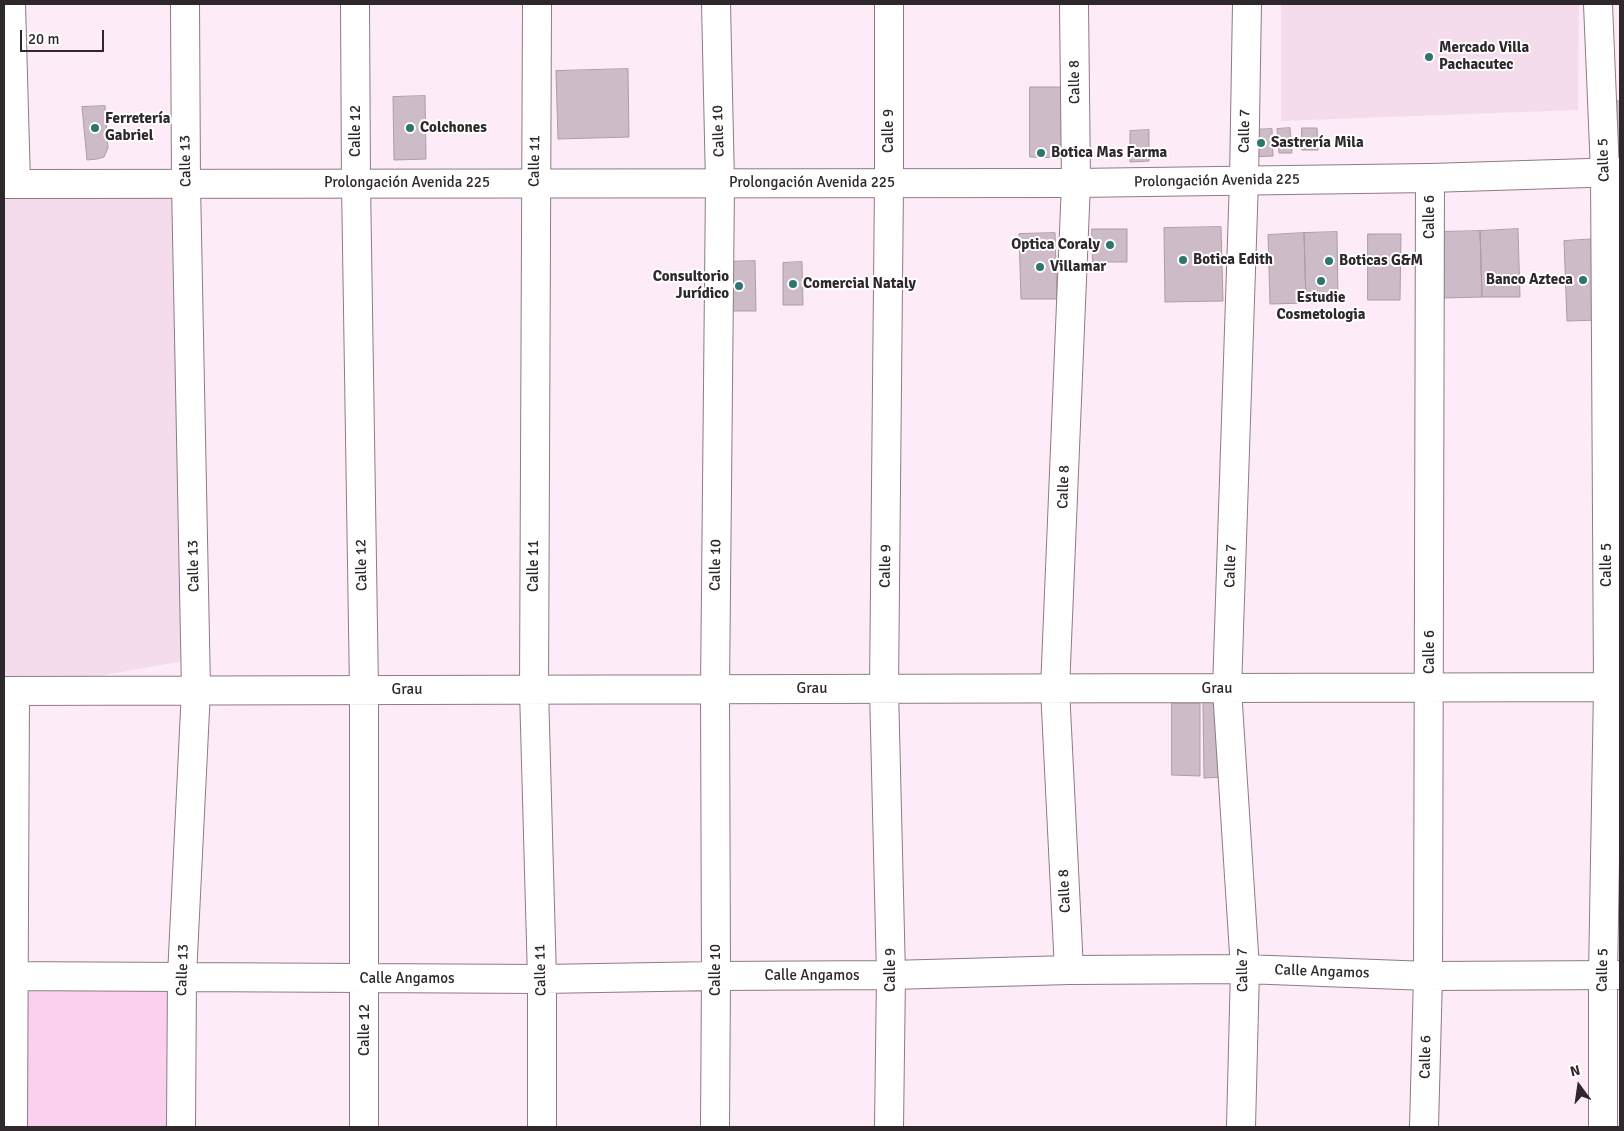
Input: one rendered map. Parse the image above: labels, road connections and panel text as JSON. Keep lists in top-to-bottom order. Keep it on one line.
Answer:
{"streets":{"street":["Calle 8","Calle 12","Calle 10","Calle 9","Calle 7","Calle 5","Calle 13","Calle 11","Prolongación Avenida 225","Calle 6","Grau","Calle Angamos"]},"crossings":[["Calle 8","Prolongación Avenida 225"],["Calle 8","Grau"],["Calle 8","Calle Angamos"],["Calle 12","Prolongación Avenida 225"],["Calle 12","Grau"],["Calle 12","Calle Angamos"],["Calle 10","Prolongación Avenida 225"],["Calle 10","Grau"],["Calle 10","Calle Angamos"],["Calle 9","Prolongación Avenida 225"],["Calle 9","Grau"],["Calle 9","Calle Angamos"],["Calle 7","Prolongación Avenida 225"],["Calle 7","Grau"],["Calle 7","Calle Angamos"],["Calle 5","Prolongación Avenida 225"],["Calle 5","Grau"],["Calle 5","Calle Angamos"],["Calle 13","Prolongación Avenida 225"],["Calle 13","Grau"],["Calle 13","Calle Angamos"],["Calle 11","Prolongación Avenida 225"],["Calle 11","Grau"],["Calle 11","Calle Angamos"],["Prolongación Avenida 225","Calle 6"],["Calle 6","Grau"],["Calle 6","Calle Angamos"]],"places":["Mercado Villa Pachacutec","Ferretería Gabriel","Colchones","Sastrería Mila","Botica Mas Farma","Optica Coraly","Botica Edith","Boticas G&M","Villamar","Banco Azteca","Estudie Cosmetologia","Comercial Nataly","Consultorio Jurídico"],"scale_bar":"20 m","north":"top"}
